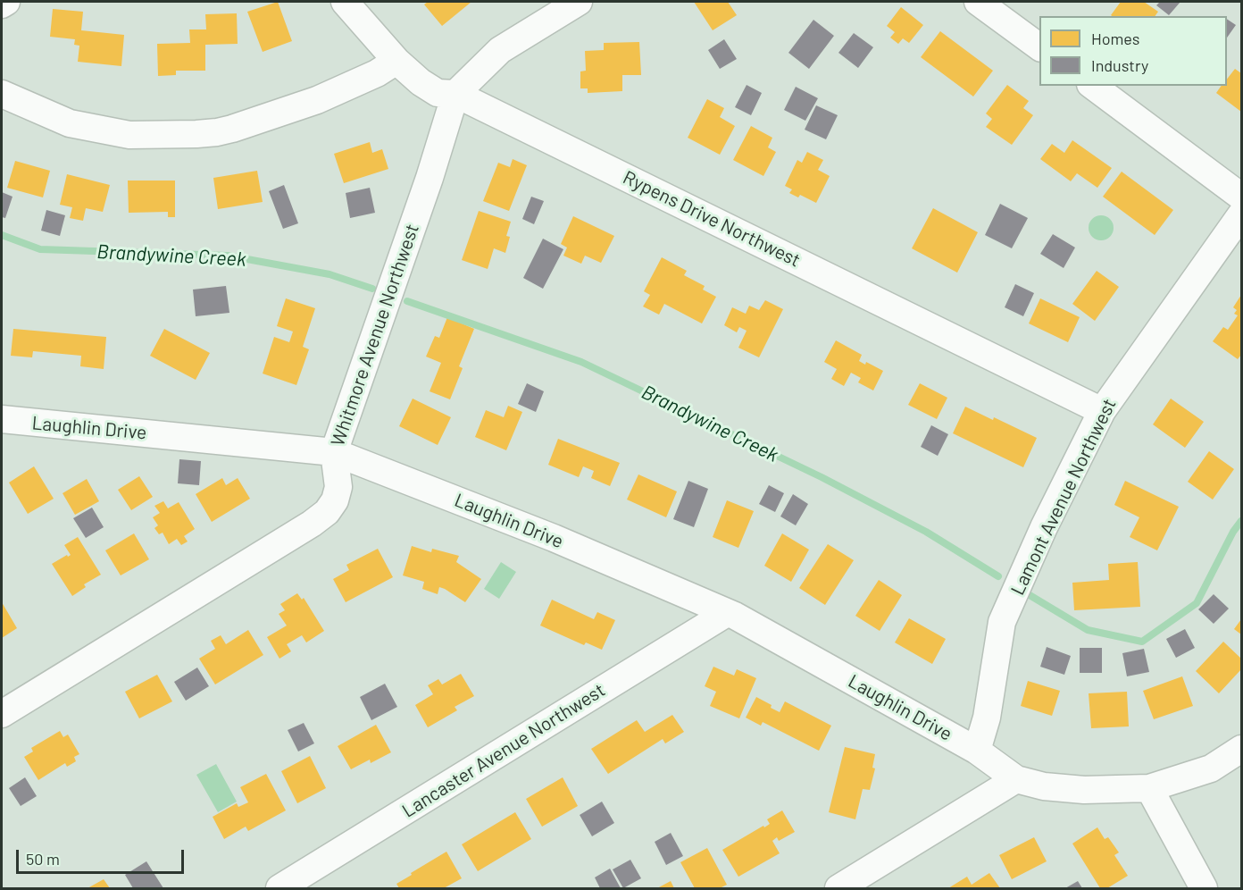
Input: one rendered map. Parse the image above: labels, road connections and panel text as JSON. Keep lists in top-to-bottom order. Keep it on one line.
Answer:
{"streets":{"street":["Rypens Drive Northwest","Whitmore Avenue Northwest","Laughlin Drive","Lamont Avenue Northwest","Lancaster Avenue Northwest"]},"crossings":[["Rypens Drive Northwest","Whitmore Avenue Northwest"],["Rypens Drive Northwest","Lamont Avenue Northwest"],["Whitmore Avenue Northwest","Laughlin Drive"],["Laughlin Drive","Lamont Avenue Northwest"],["Laughlin Drive","Lancaster Avenue Northwest"]],"water":["Brandywine Creek"],"legend":["Homes","Industry"],"scale_bar":"50 m"}
